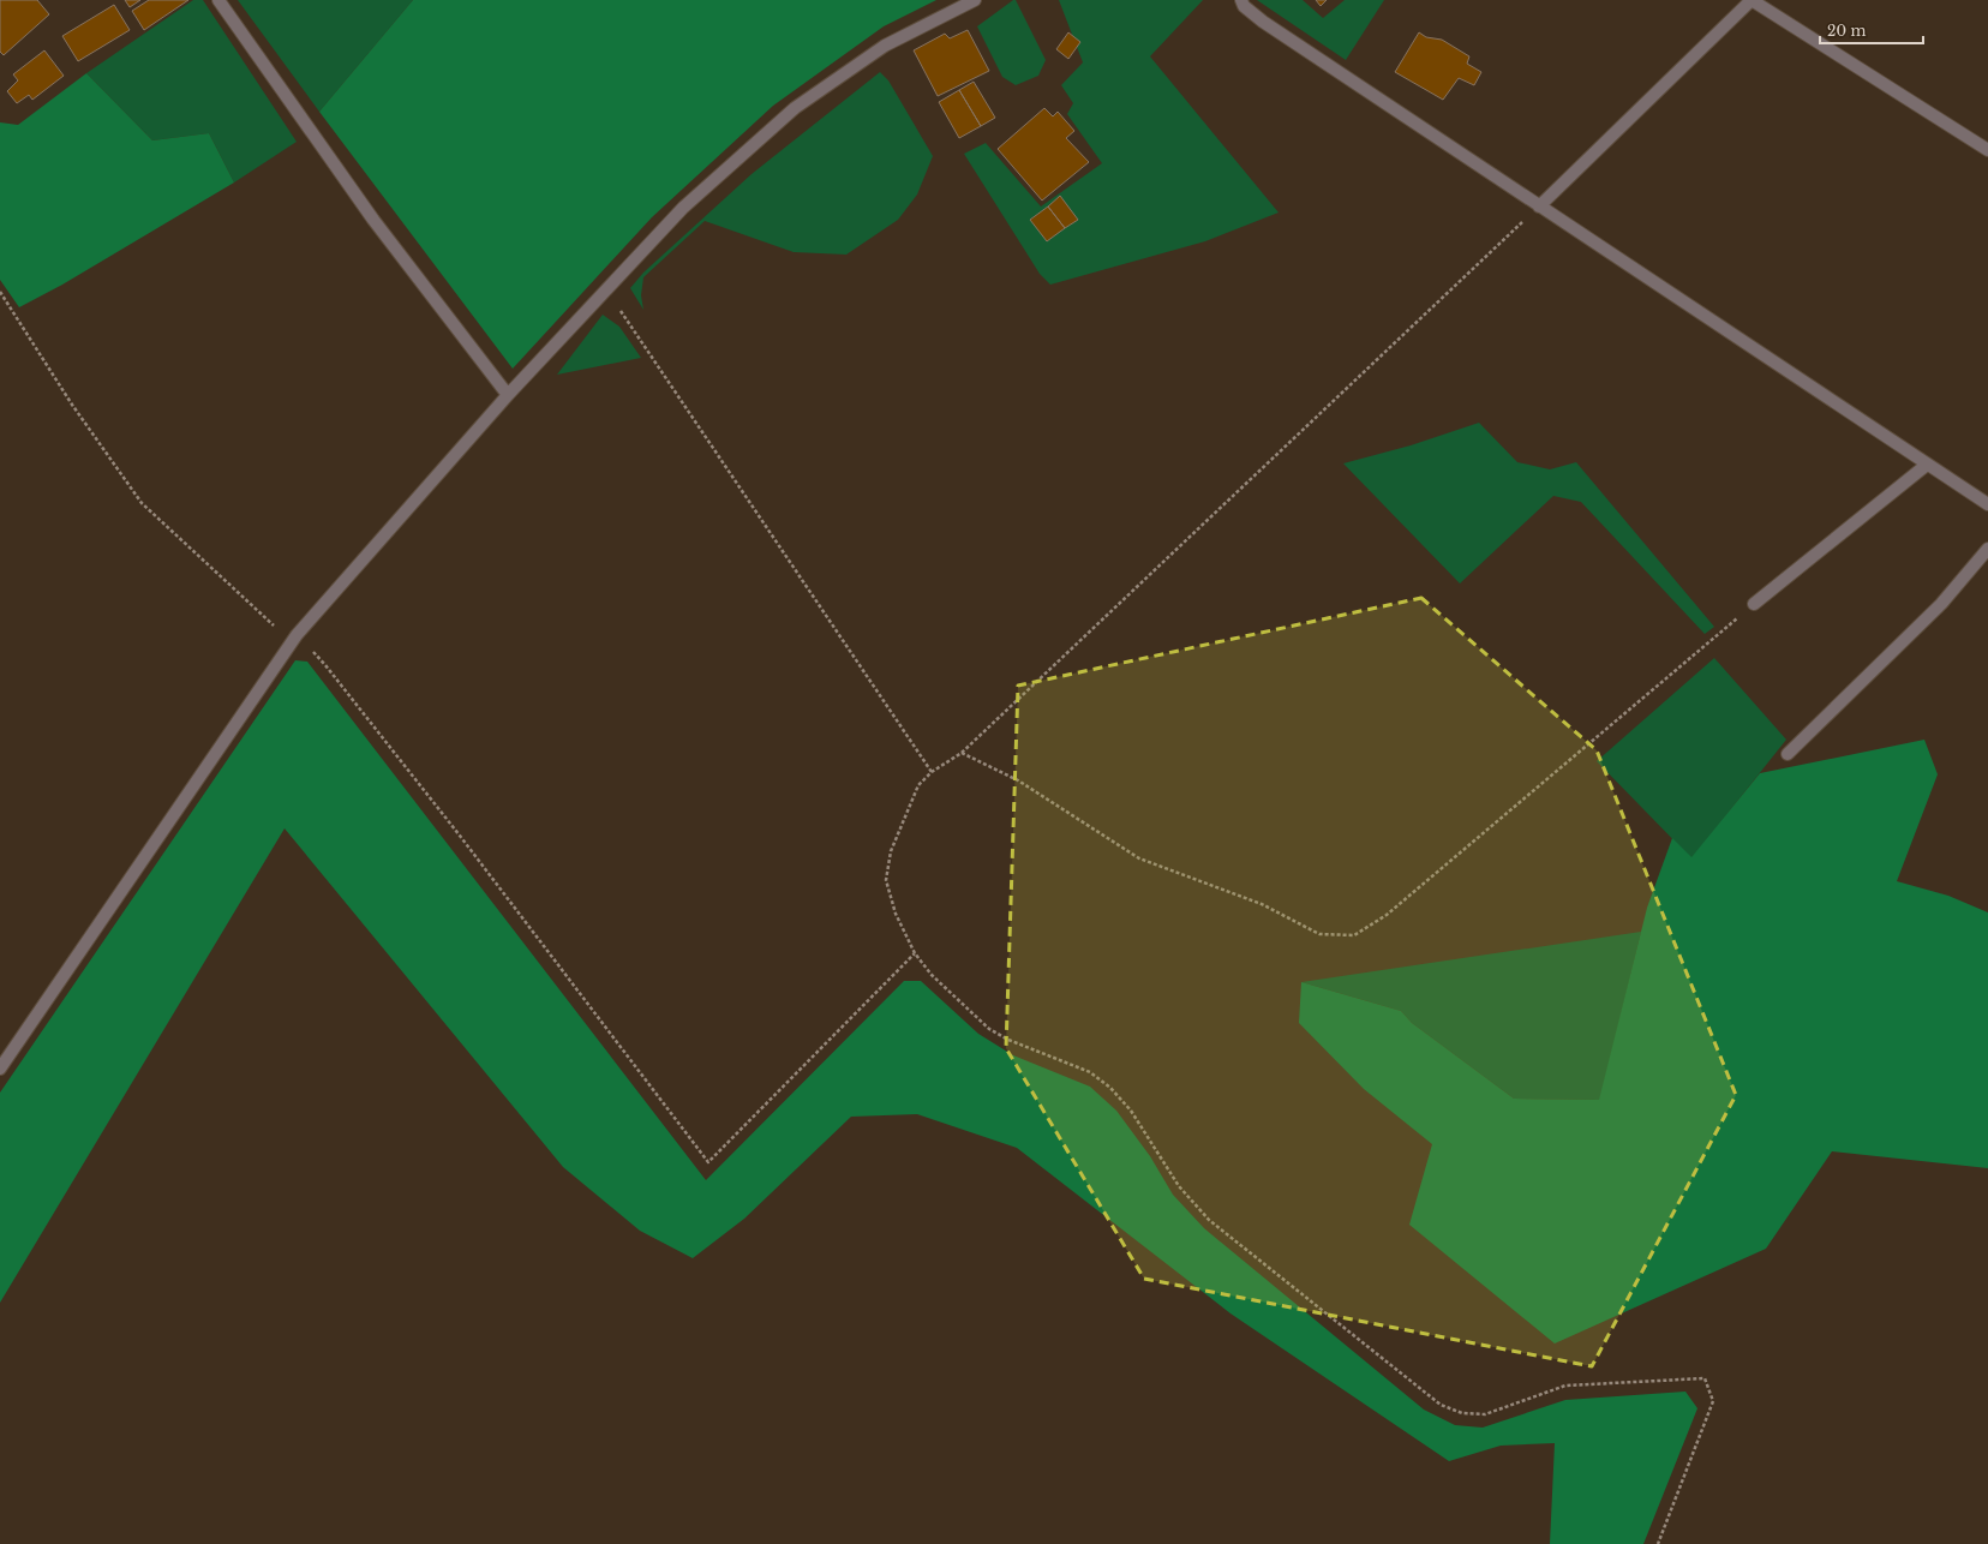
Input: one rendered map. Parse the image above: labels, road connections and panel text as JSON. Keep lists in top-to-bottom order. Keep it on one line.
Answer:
{"scale_bar":"20 m"}
